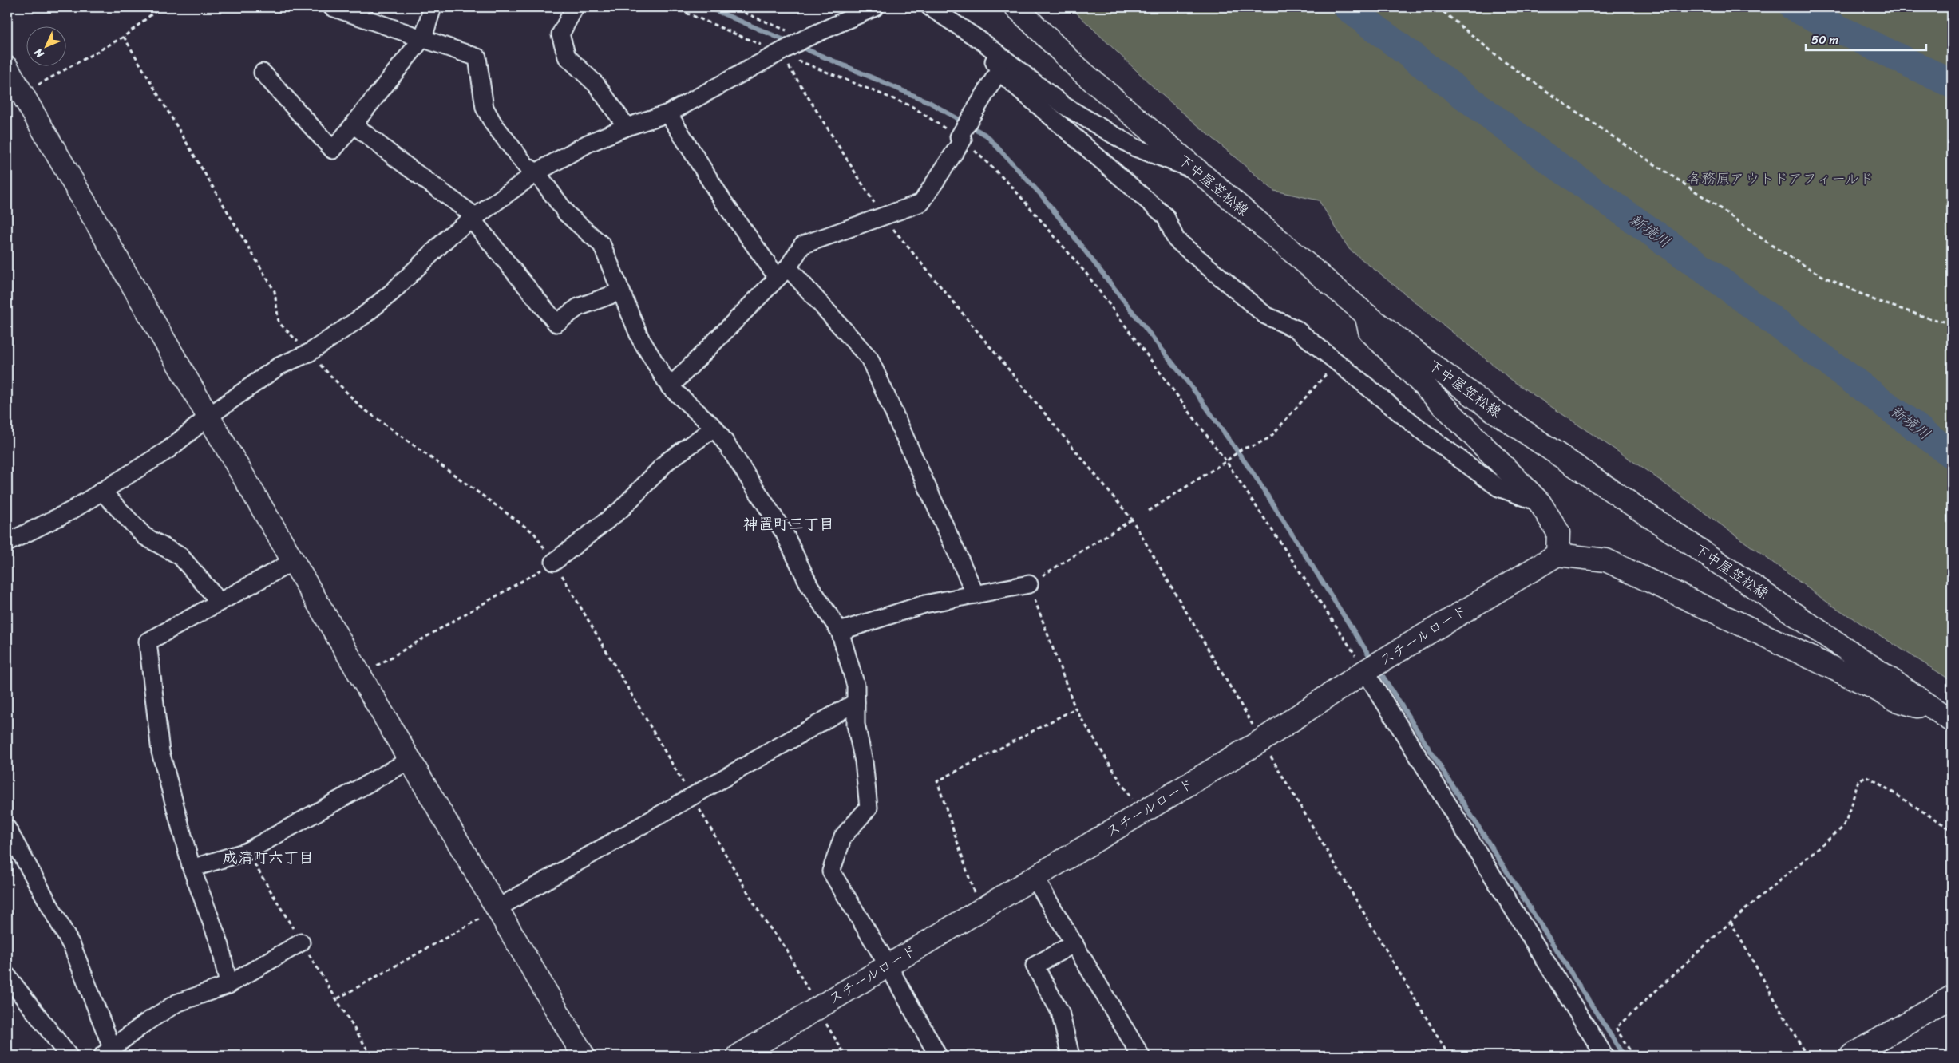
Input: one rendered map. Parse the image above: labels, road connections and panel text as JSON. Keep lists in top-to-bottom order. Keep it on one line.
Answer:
{"streets":{"street":["下中屋笠松線","スチールロード"]},"districts":["神置町三丁目","成清町六丁目"],"water":["新境川"],"parks":["各務原アウトドアフィールド"],"scale_bar":"50 m","north":"bottom left"}
